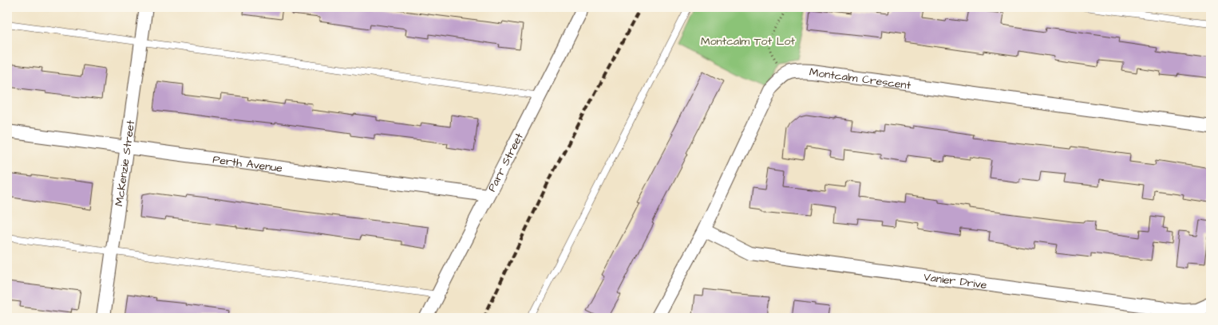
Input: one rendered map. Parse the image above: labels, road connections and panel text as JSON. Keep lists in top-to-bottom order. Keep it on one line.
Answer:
{"streets":{"street":["Montcalm Crescent","McKenzie Street","Parr Street","Perth Avenue","Vanier Drive"]},"crossings":[["McKenzie Street","Perth Avenue"],["Parr Street","Perth Avenue"]],"parks":["Montcalm Tot Lot"]}
